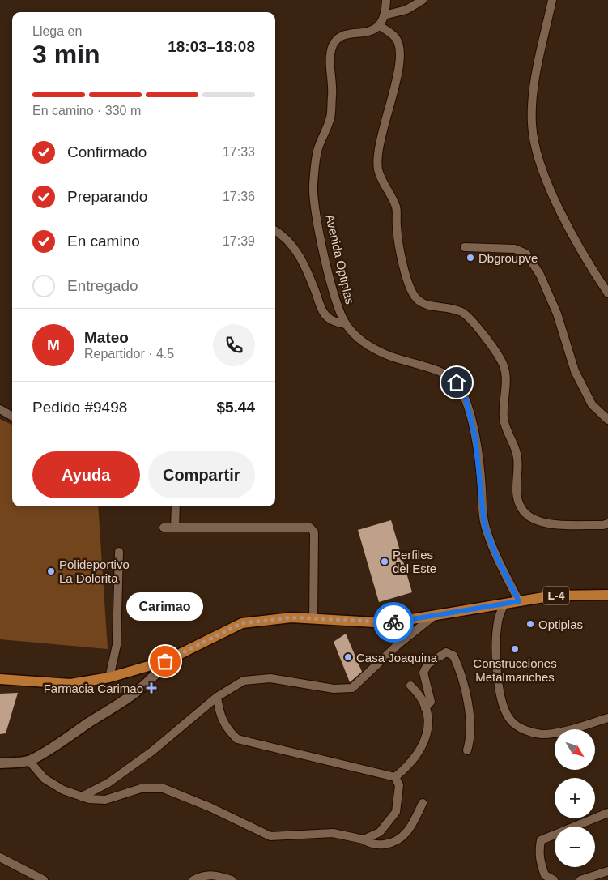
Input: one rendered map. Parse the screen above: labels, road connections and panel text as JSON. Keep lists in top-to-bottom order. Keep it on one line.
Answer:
{"streets":{"main road":["L-4"],"street":["Avenida Optiplas"]},"crossings":[["Avenida Optiplas","L-4"]],"places":{"other":["Dbgroupve","Perfiles del Este","Polideportivo La Dolorita","Optiplas","Construcciones Metalmariches","Casa Joaquina","Carimao"],"health":["Farmacia Carimao"]},"north":"bottom right","page":{"heading":["3 min","Llega en","18:03–18:08"],"panel":["Mateo","Repartidor · 4.5","Pedido #9498","$5.44"],"bar":"En camino · 330 m","list":[["Confirmado","17:33"],["Preparando","17:36"],["En camino","17:39"],"Entregado"],"round":"M","buttons":["Ayuda","Compartir"],"bubble":"Carimao","map_buttons":["+","−"]}}
